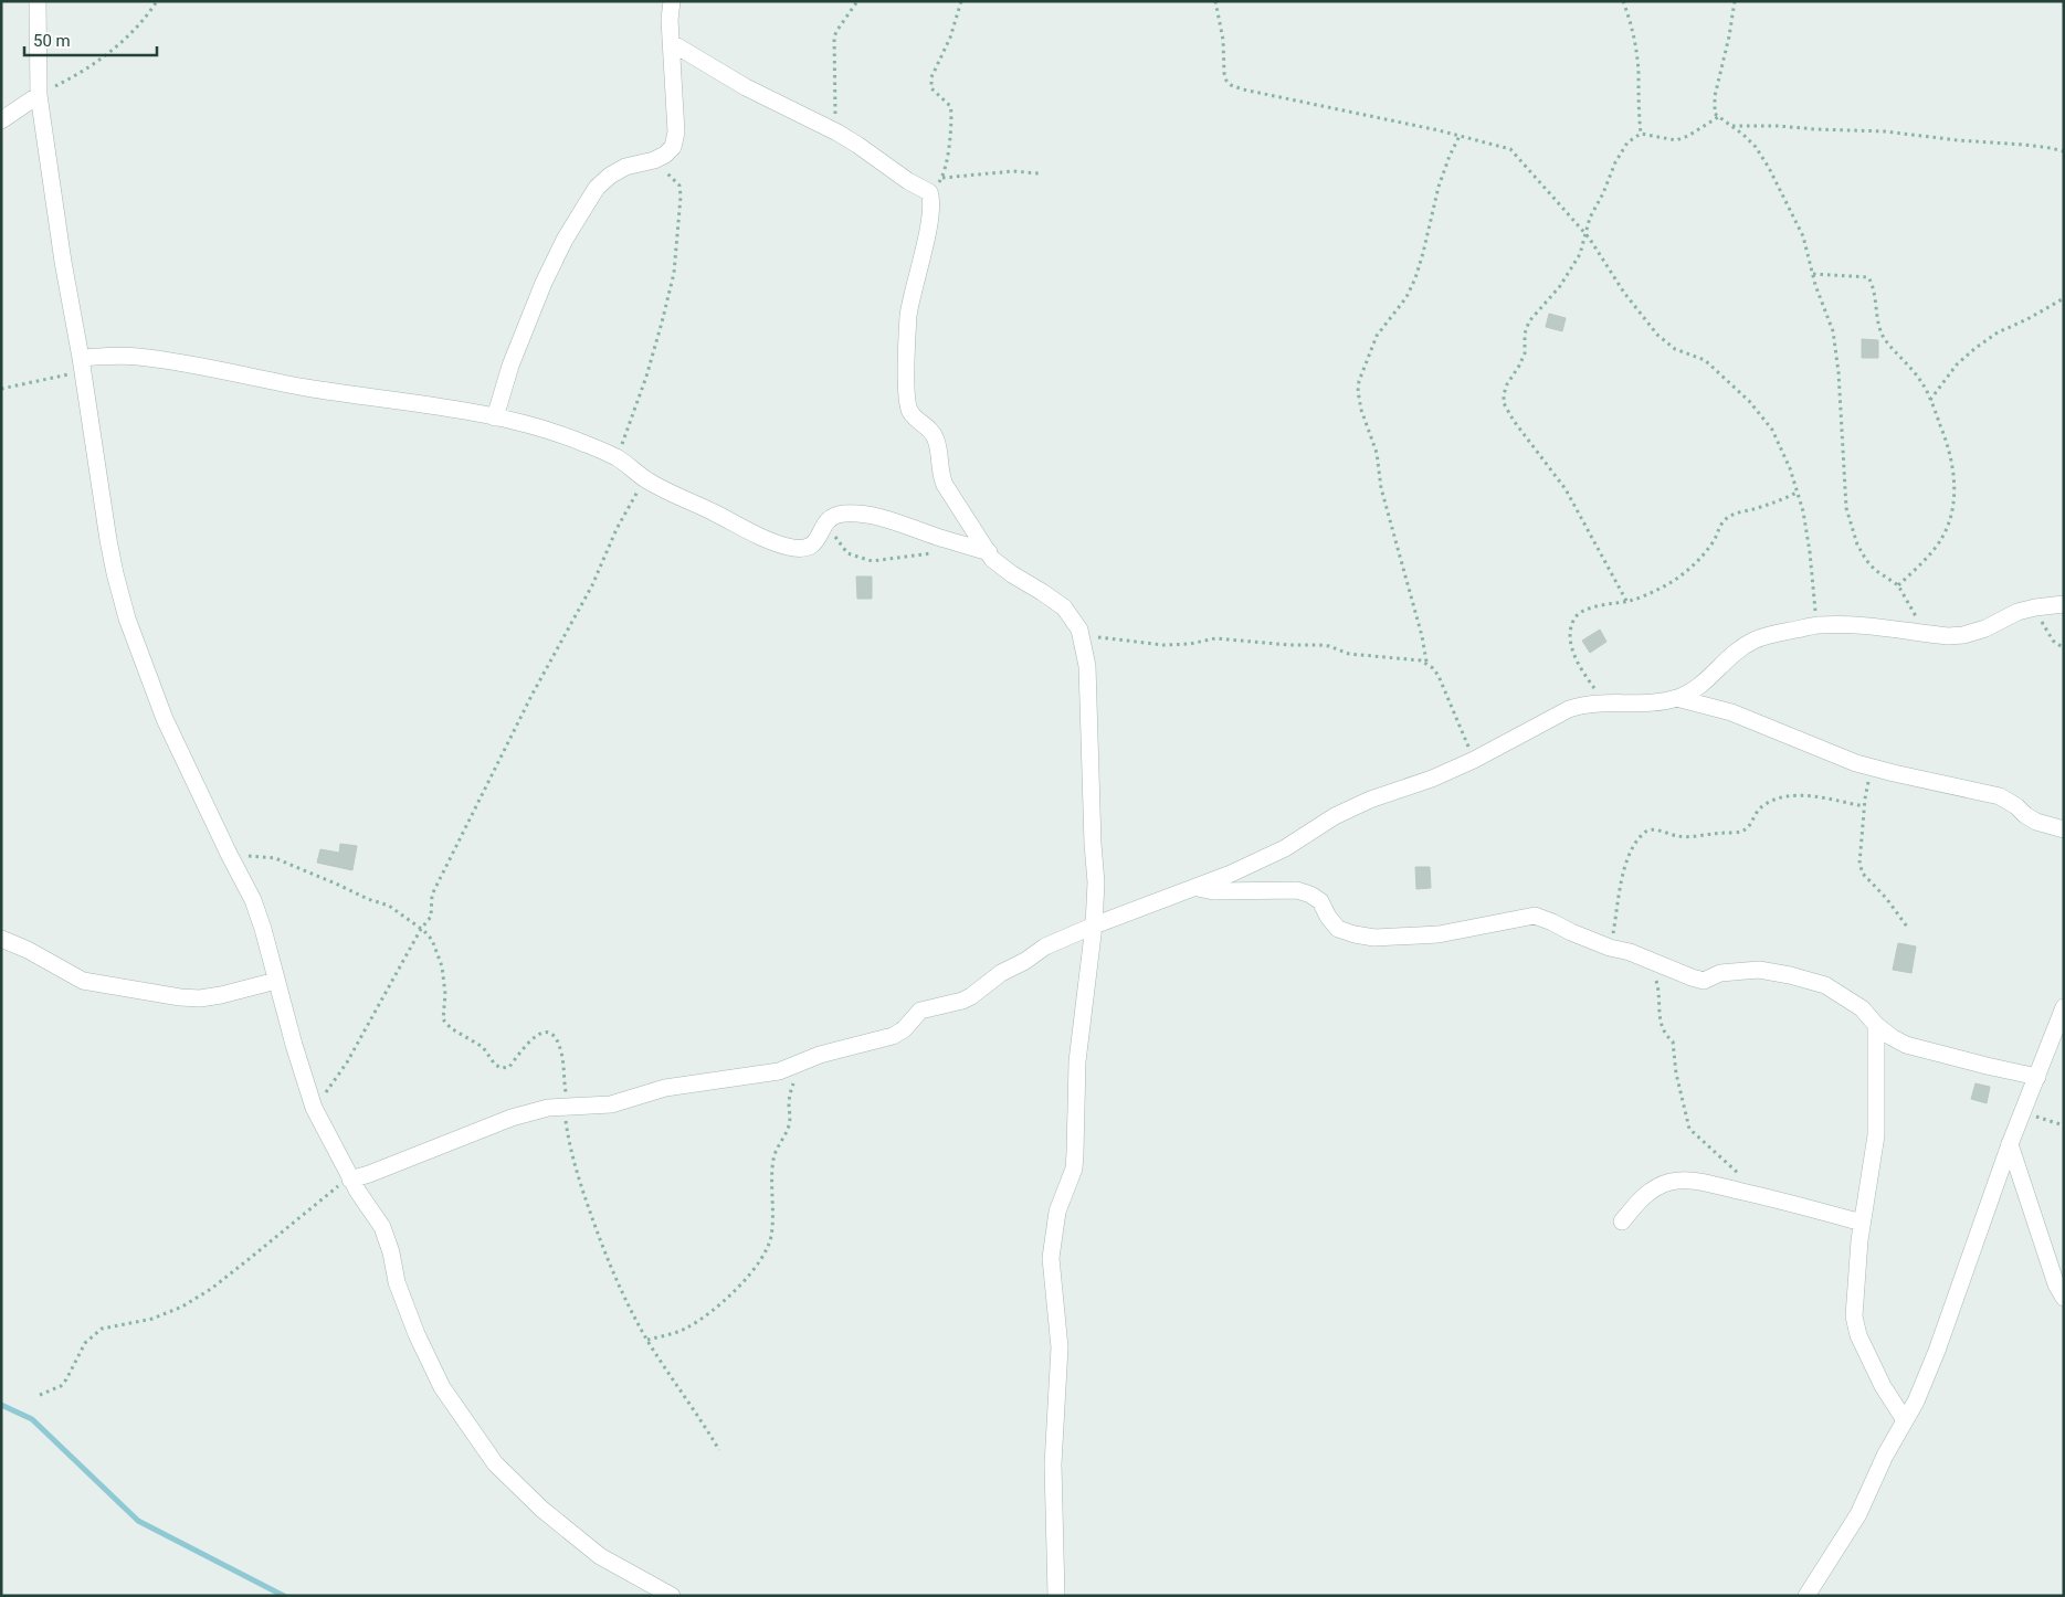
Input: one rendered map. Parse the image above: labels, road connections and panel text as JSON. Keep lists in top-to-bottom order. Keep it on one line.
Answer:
{"scale_bar":"50 m"}
